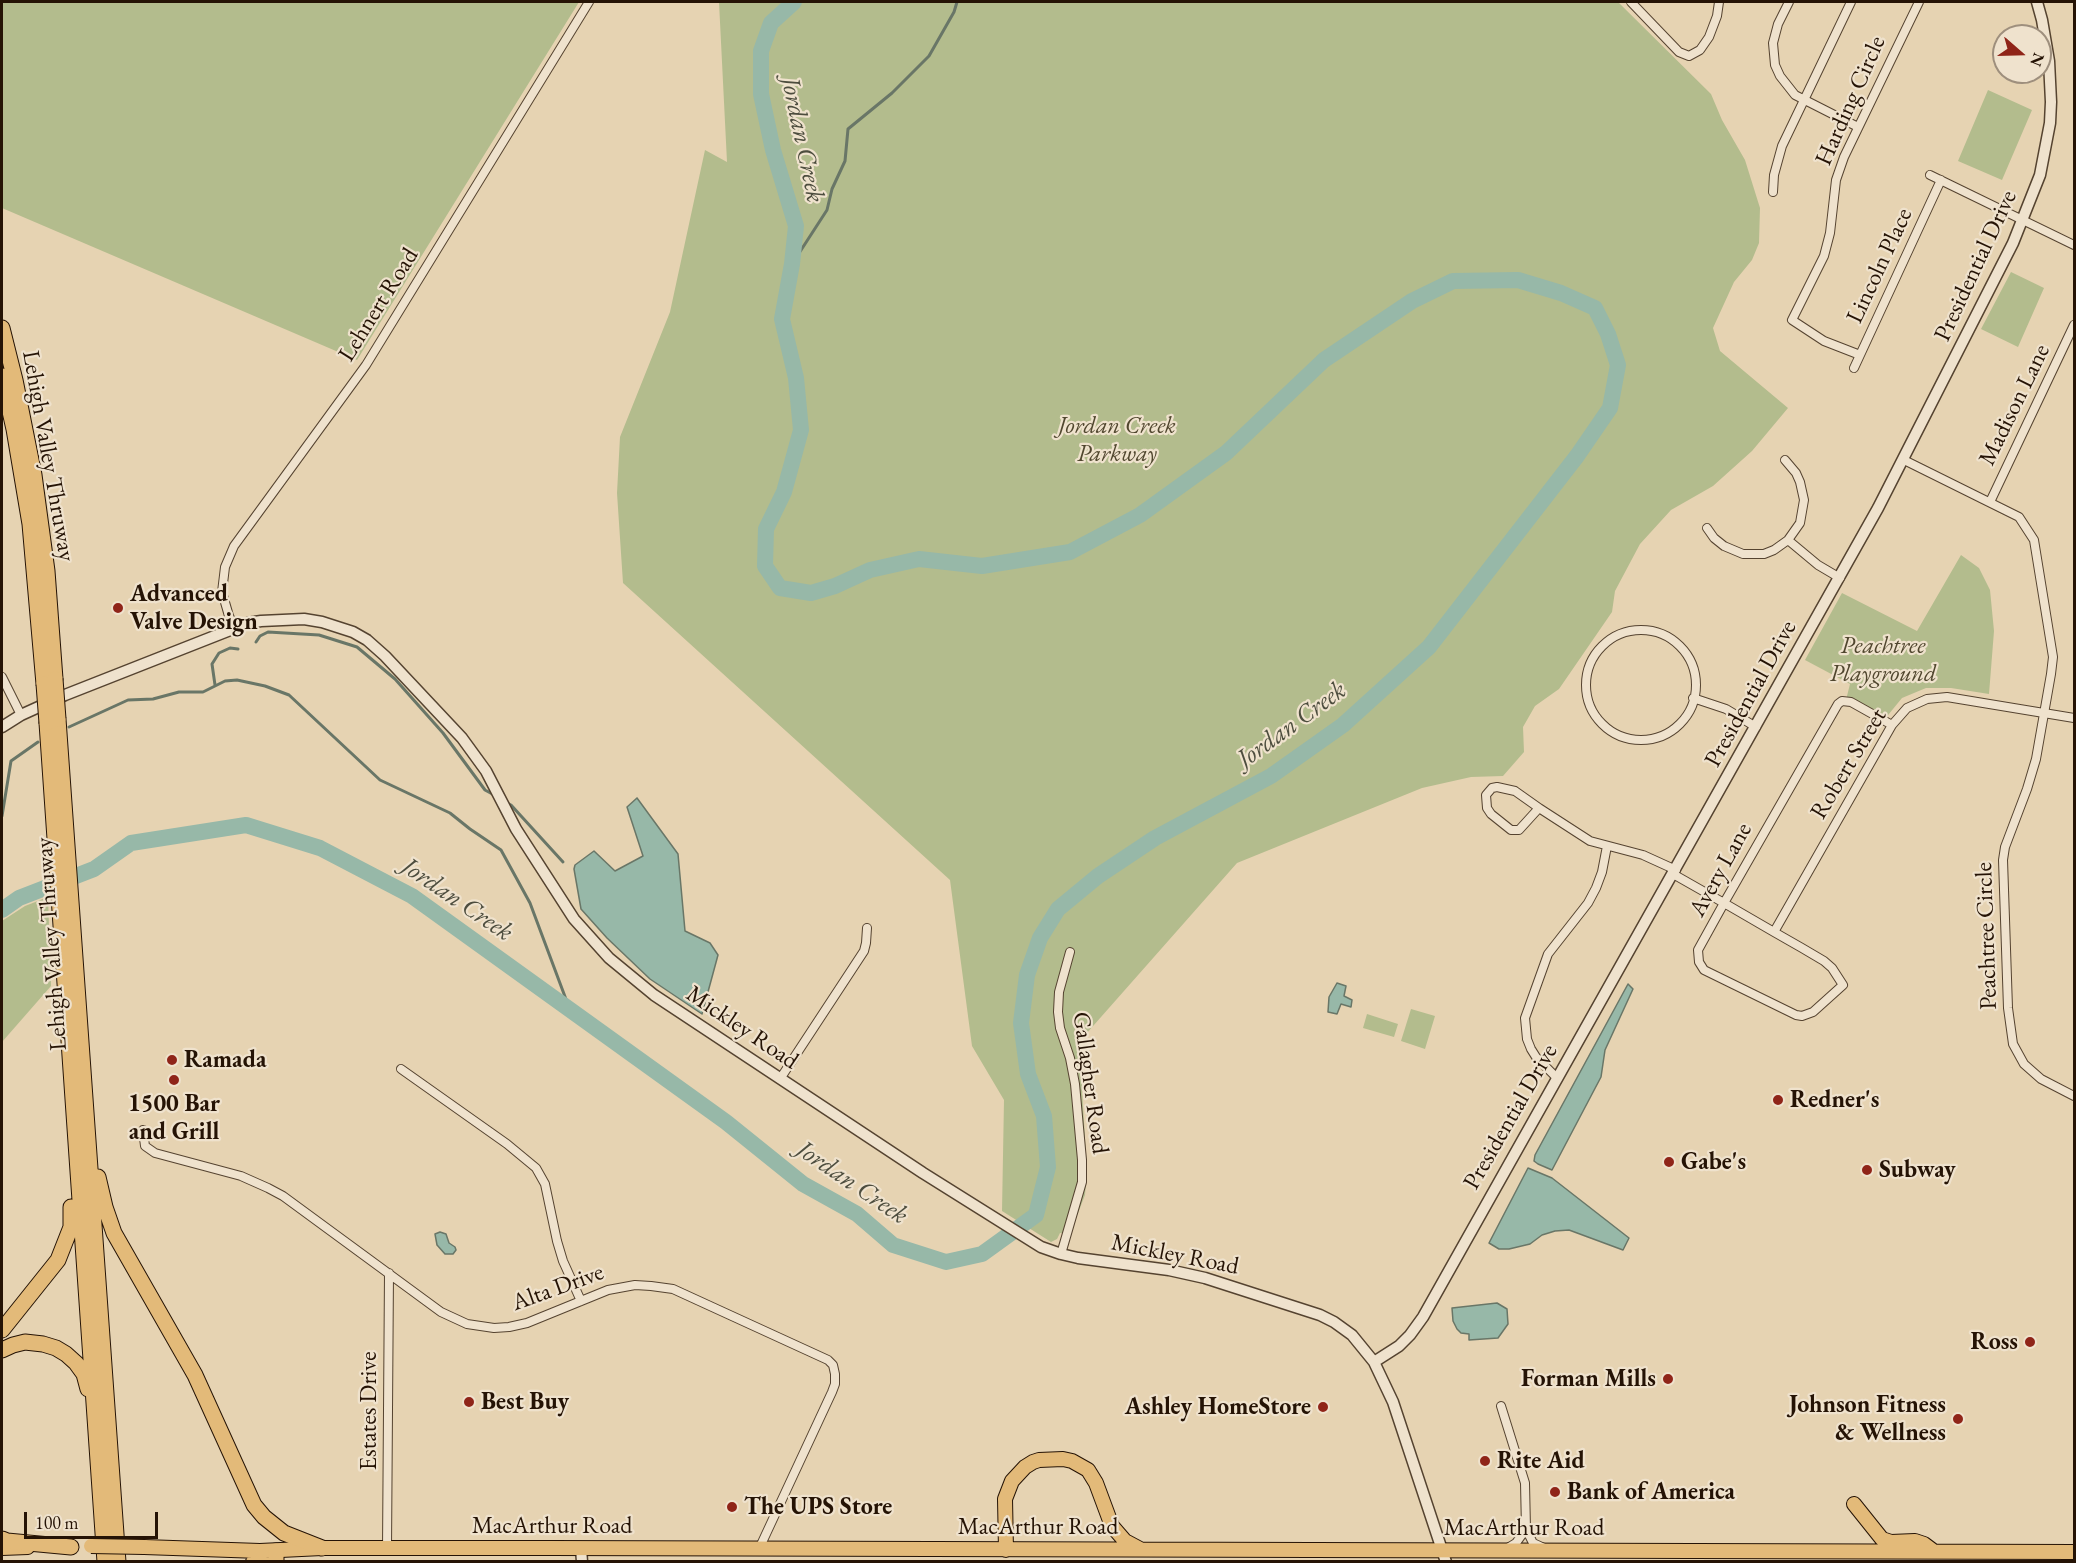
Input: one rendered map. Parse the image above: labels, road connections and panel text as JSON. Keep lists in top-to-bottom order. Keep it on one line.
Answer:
{"streets":{"highway":["Lehigh Valley Thruway","MacArthur Road"],"street":["Harding Circle","Lincoln Place","Presidential Drive","Lehnert Road","Madison Lane","Robert Street","Avery Lane","Peachtree Circle","Mickley Road","Gallagher Road","Alta Drive","Estates Drive"]},"crossings":[["Harding Circle","Lincoln Place"],["Presidential Drive","Peachtree Circle"],["Presidential Drive","Mickley Road"],["Lehnert Road","Mickley Road"],["Madison Lane","Peachtree Circle"],["Robert Street","Avery Lane"],["Robert Street","Peachtree Circle"],["Mickley Road","Gallagher Road"],["Mickley Road","MacArthur Road"],["Alta Drive","Estates Drive"],["Alta Drive","MacArthur Road"],["Estates Drive","MacArthur Road"]],"water":["Jordan Creek"],"parks":["Jordan Creek Parkway","Peachtree Playground"],"places":["Advanced Valve Design","Ramada","1500 Bar and Grill","Redner's","Gabe's","Subway","Ross","Forman Mills","Best Buy","Ashley HomeStore","Johnson Fitness & Wellness","Rite Aid","Bank of America","The UPS Store"],"scale_bar":"100 m","north":"right"}
